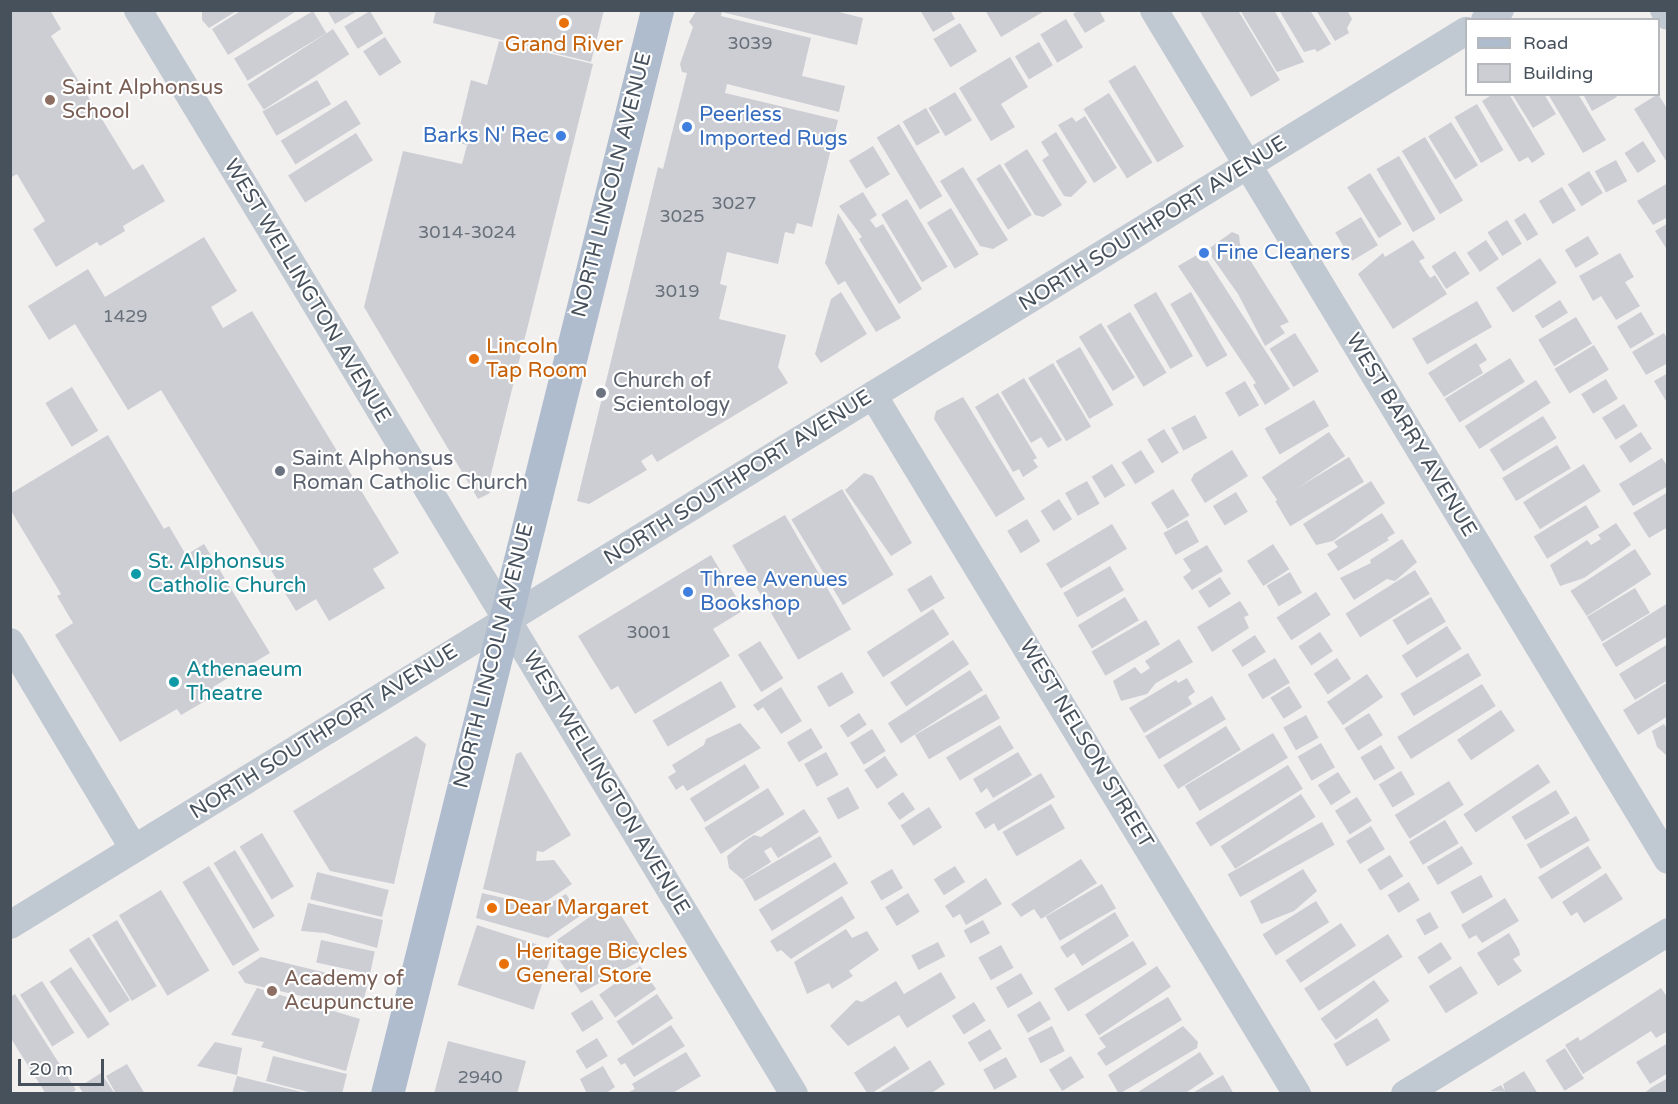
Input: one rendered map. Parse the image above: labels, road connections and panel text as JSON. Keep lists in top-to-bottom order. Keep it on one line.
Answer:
{"streets":{"main road":["NORTH LINCOLN AVENUE"],"street":["NORTH SOUTHPORT AVENUE","WEST WELLINGTON AVENUE","WEST BARRY AVENUE","WEST NELSON STREET"]},"crossings":[["NORTH LINCOLN AVENUE","NORTH SOUTHPORT AVENUE"],["NORTH LINCOLN AVENUE","WEST WELLINGTON AVENUE"],["NORTH SOUTHPORT AVENUE","WEST WELLINGTON AVENUE"],["NORTH SOUTHPORT AVENUE","WEST BARRY AVENUE"],["NORTH SOUTHPORT AVENUE","WEST NELSON STREET"]],"places":["Grand River","Saint Alphonsus School","Peerless Imported Rugs","Barks N' Rec","Fine Cleaners","Lincoln Tap Room","Church of Scientology","Saint Alphonsus Roman Catholic Church","St. Alphonsus Catholic Church","Three Avenues Bookshop","Athenaeum Theatre","Dear Margaret","Heritage Bicycles General Store","Academy of Acupuncture"],"house_numbers":["3039","3027","3025","3014-3024","3019","1429","3001","2940"],"legend":["Road","Building"],"scale_bar":"20 m"}
